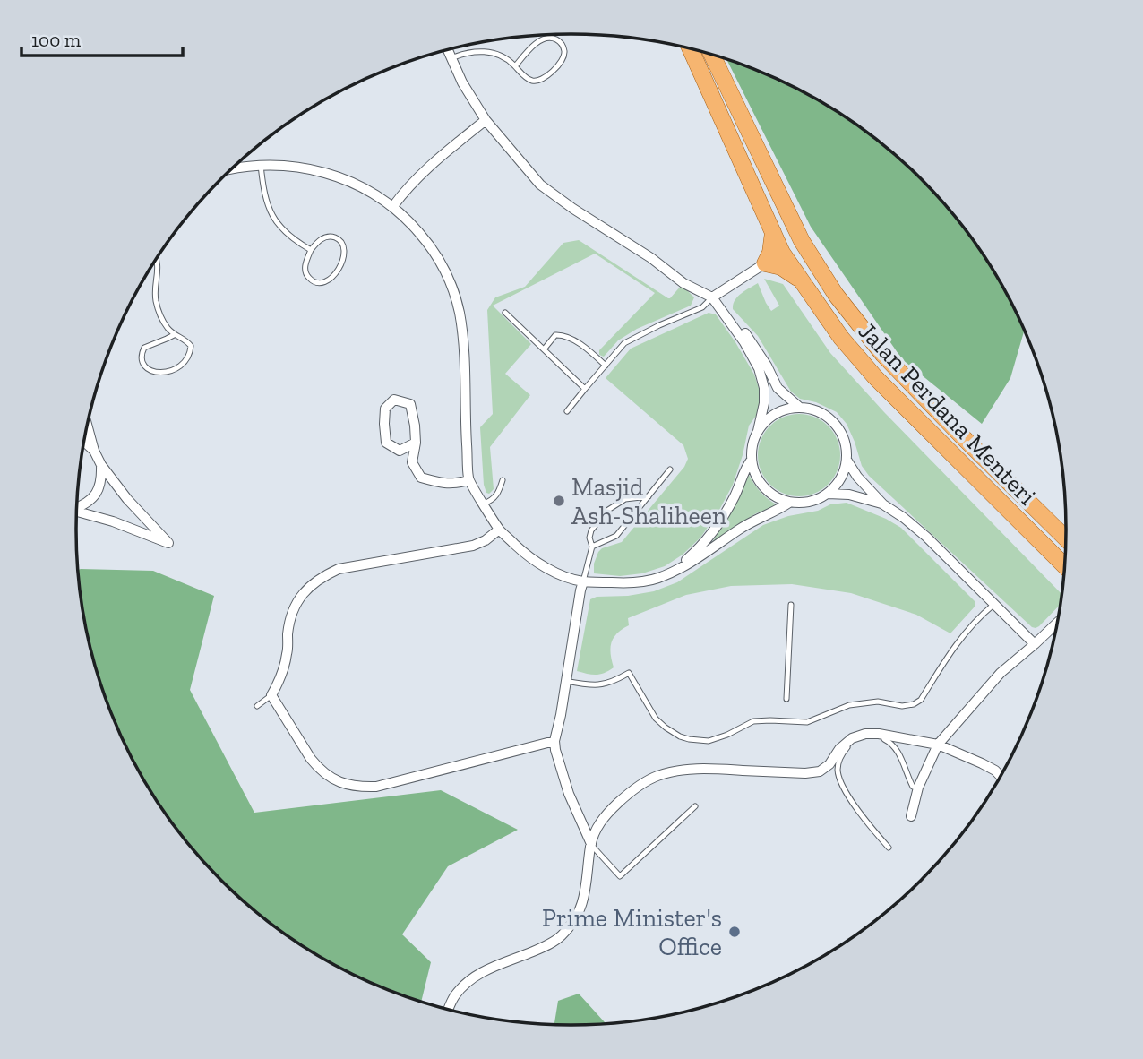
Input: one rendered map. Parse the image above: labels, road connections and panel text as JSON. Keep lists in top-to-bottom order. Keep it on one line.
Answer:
{"streets":{"main road":["Jalan Perdana Menteri"]},"places":["Masjid Ash-Shaliheen","Prime Minister's Office"],"scale_bar":"100 m"}
